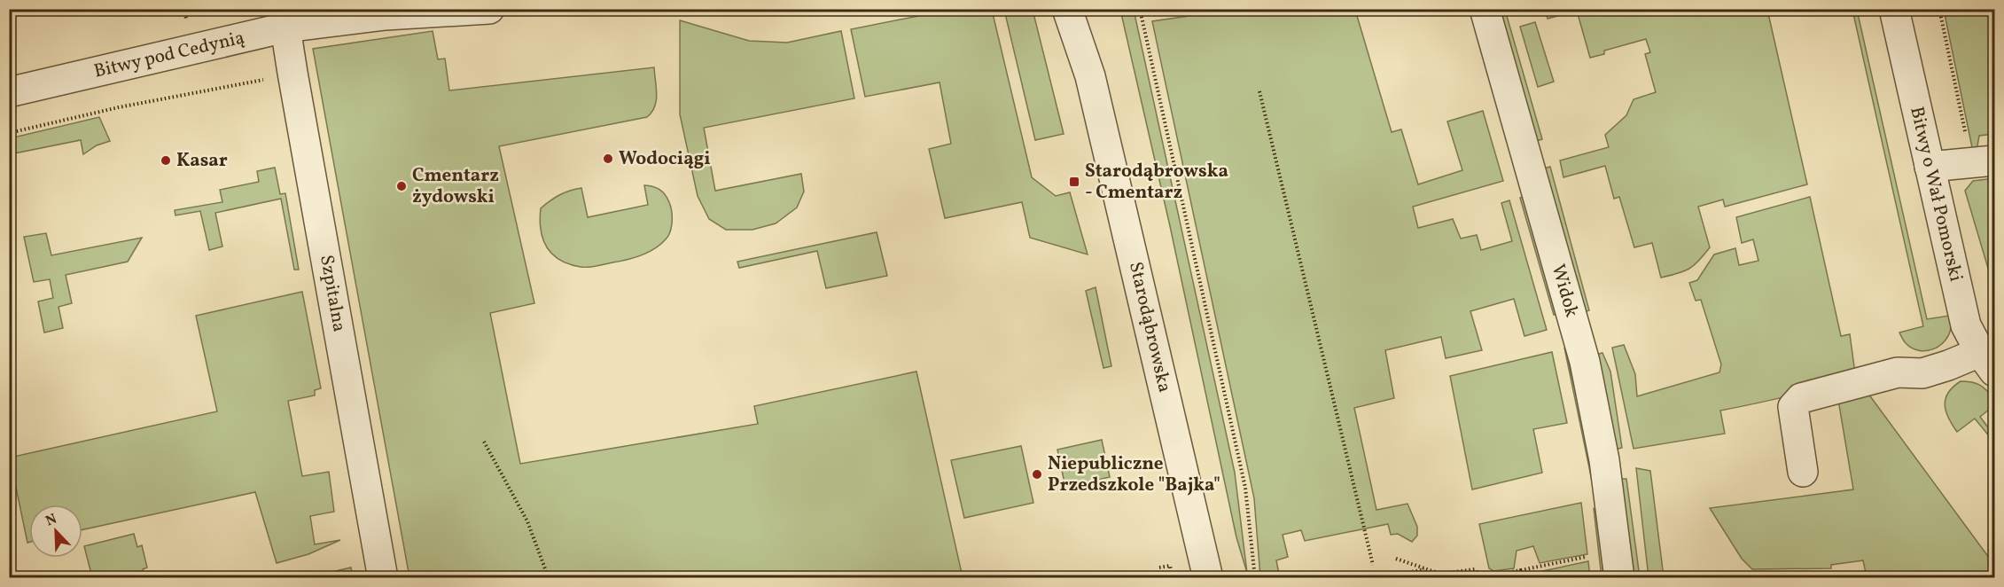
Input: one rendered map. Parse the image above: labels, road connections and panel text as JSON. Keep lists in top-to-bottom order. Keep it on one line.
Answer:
{"streets":{"street":["Bitwy pod Cedynią","Bitwy o Wał Pomorski","Widok","Szpitalna","Starodąbrowska"]},"crossings":[["Bitwy pod Cedynią","Szpitalna"]],"places":{"other":["Wodociągi","Kasar","Cmentarz żydowski","Niepubliczne Przedszkole \"Bajka\""],"transit":["Starodąbrowska - Cmentarz"]},"north":"top left"}
